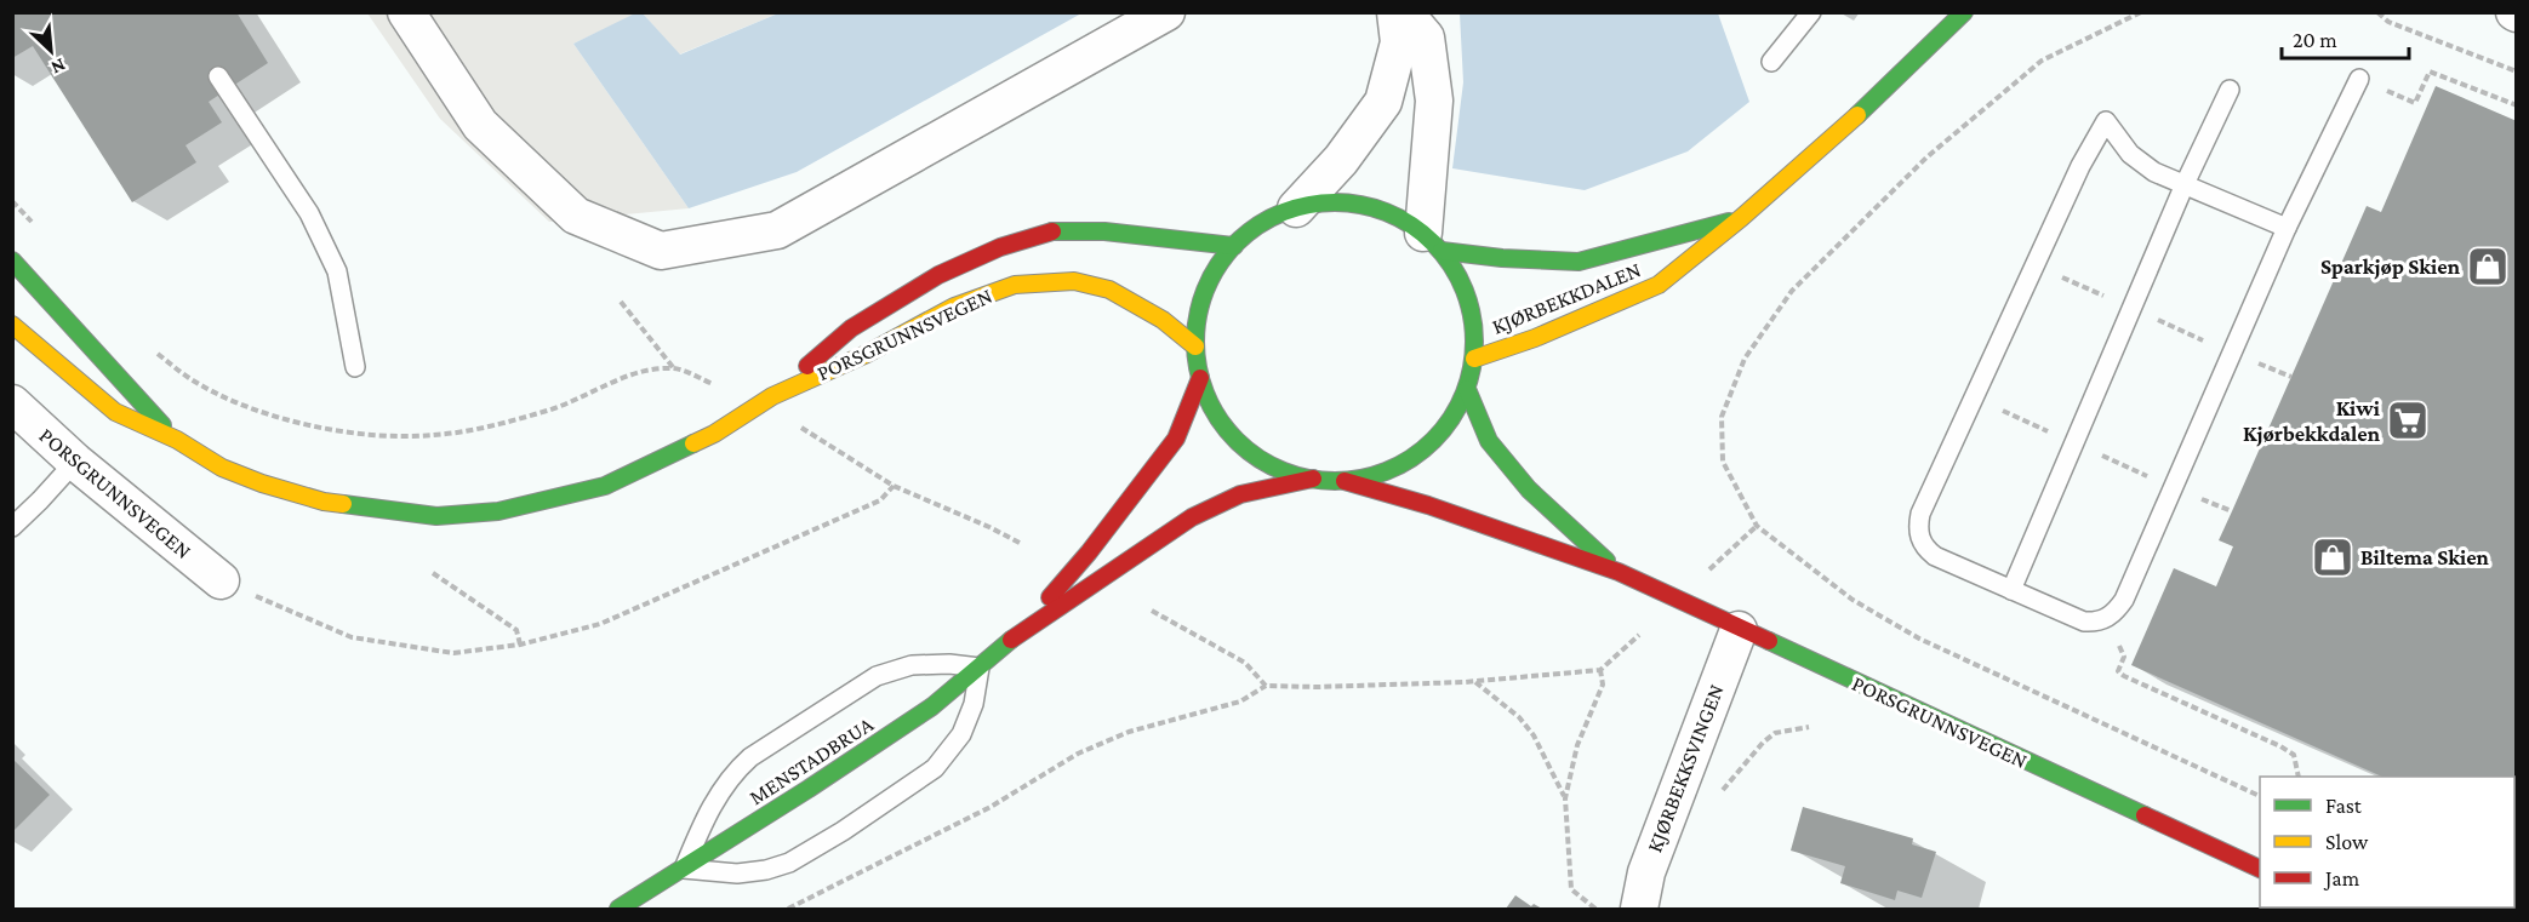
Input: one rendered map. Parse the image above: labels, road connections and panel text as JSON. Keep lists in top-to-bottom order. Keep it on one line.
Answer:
{"streets":{"main road":["KJØRBEKKDALEN","PORSGRUNNSVEGEN","MENSTADBRUA"],"street":["KJØRBEKKSVINGEN"]},"crossings":[["PORSGRUNNSVEGEN","KJØRBEKKSVINGEN"]],"places":{"shop":["Sparkjøp Skien","Biltema Skien"],"supermarket":["Kiwi Kjørbekkdalen"]},"legend":["Fast","Slow","Jam"],"scale_bar":"20 m","north":"bottom right"}
